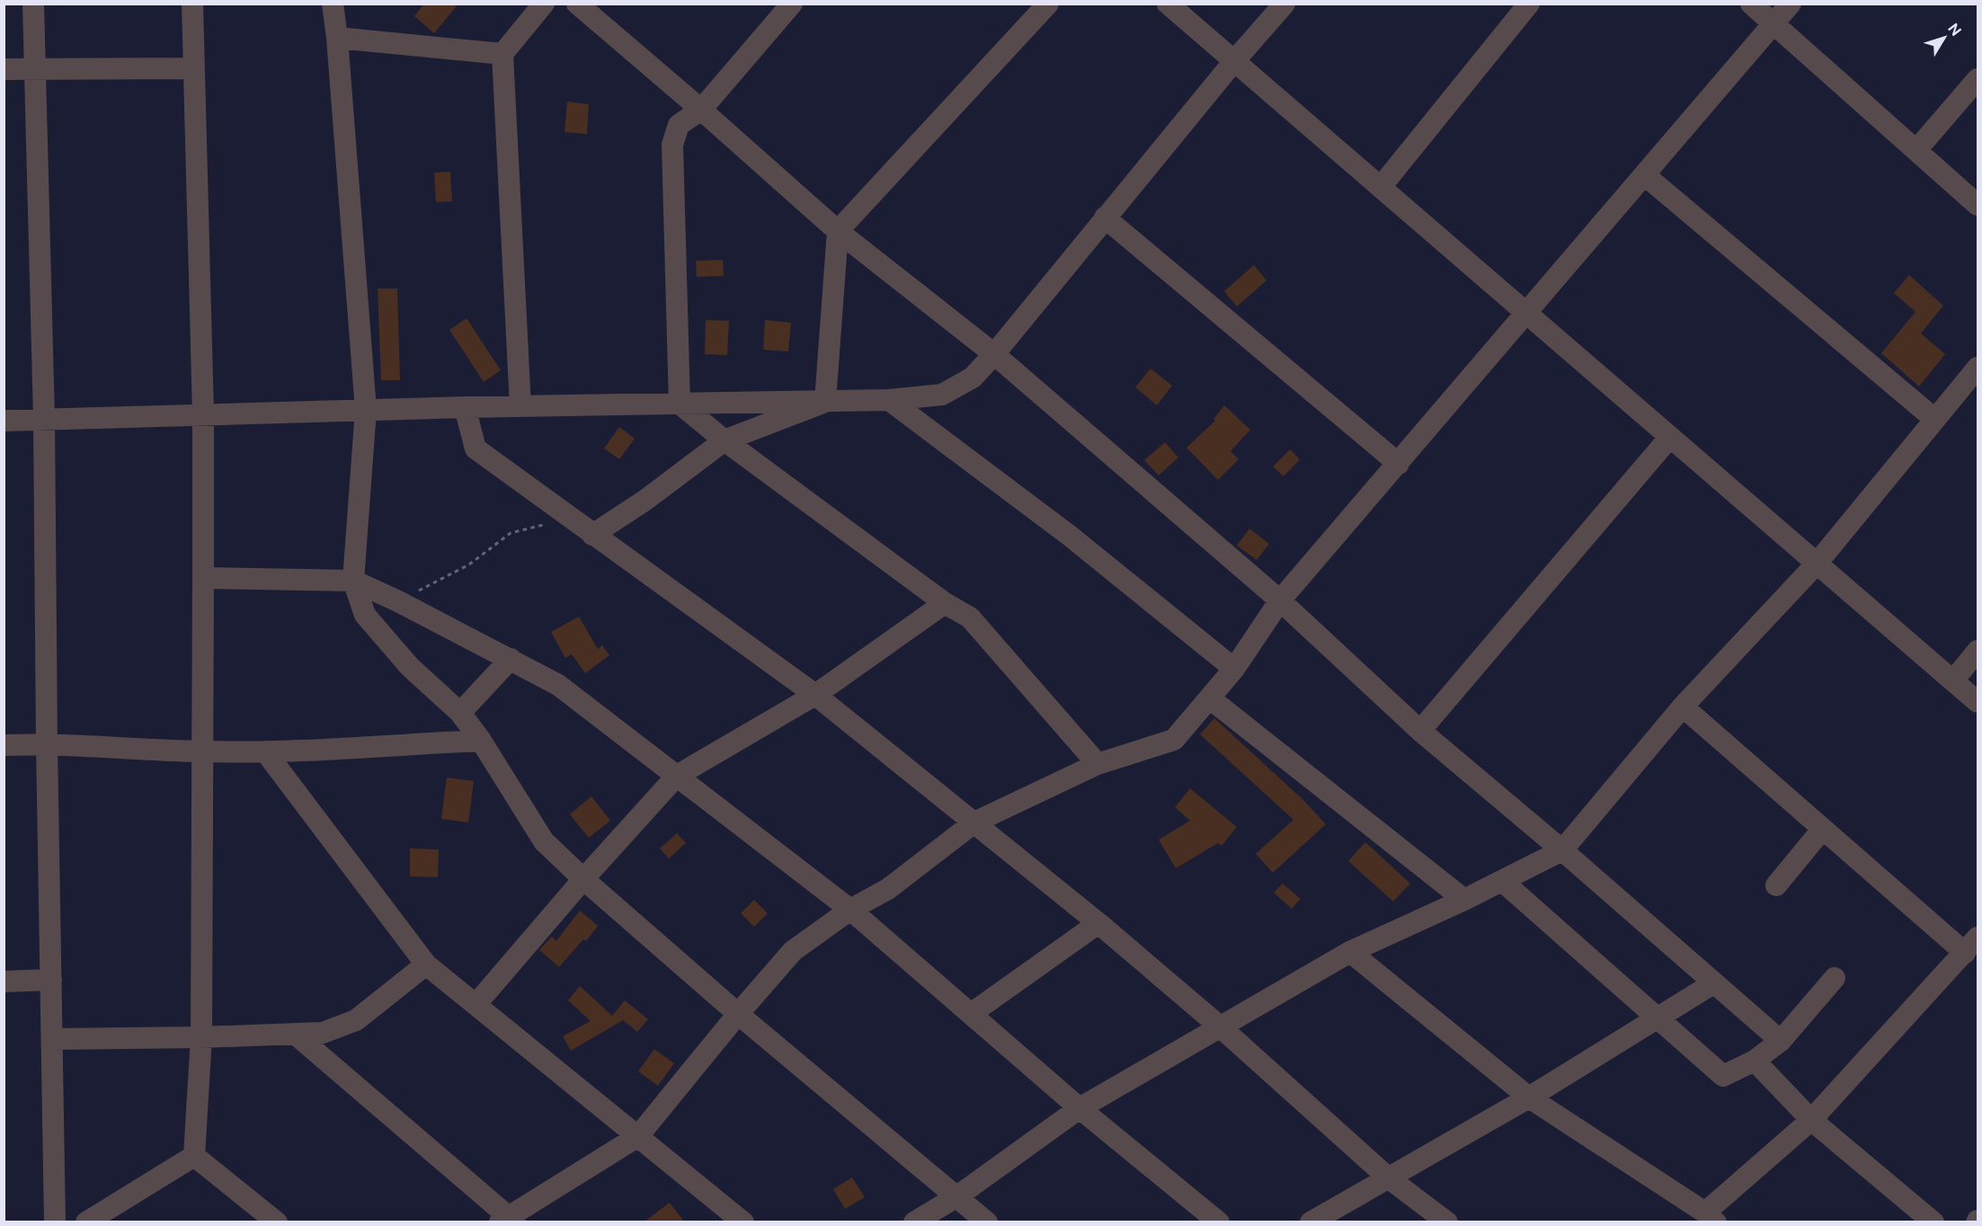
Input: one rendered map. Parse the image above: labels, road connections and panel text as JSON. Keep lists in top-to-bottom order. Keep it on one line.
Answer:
{"north":"top right"}
